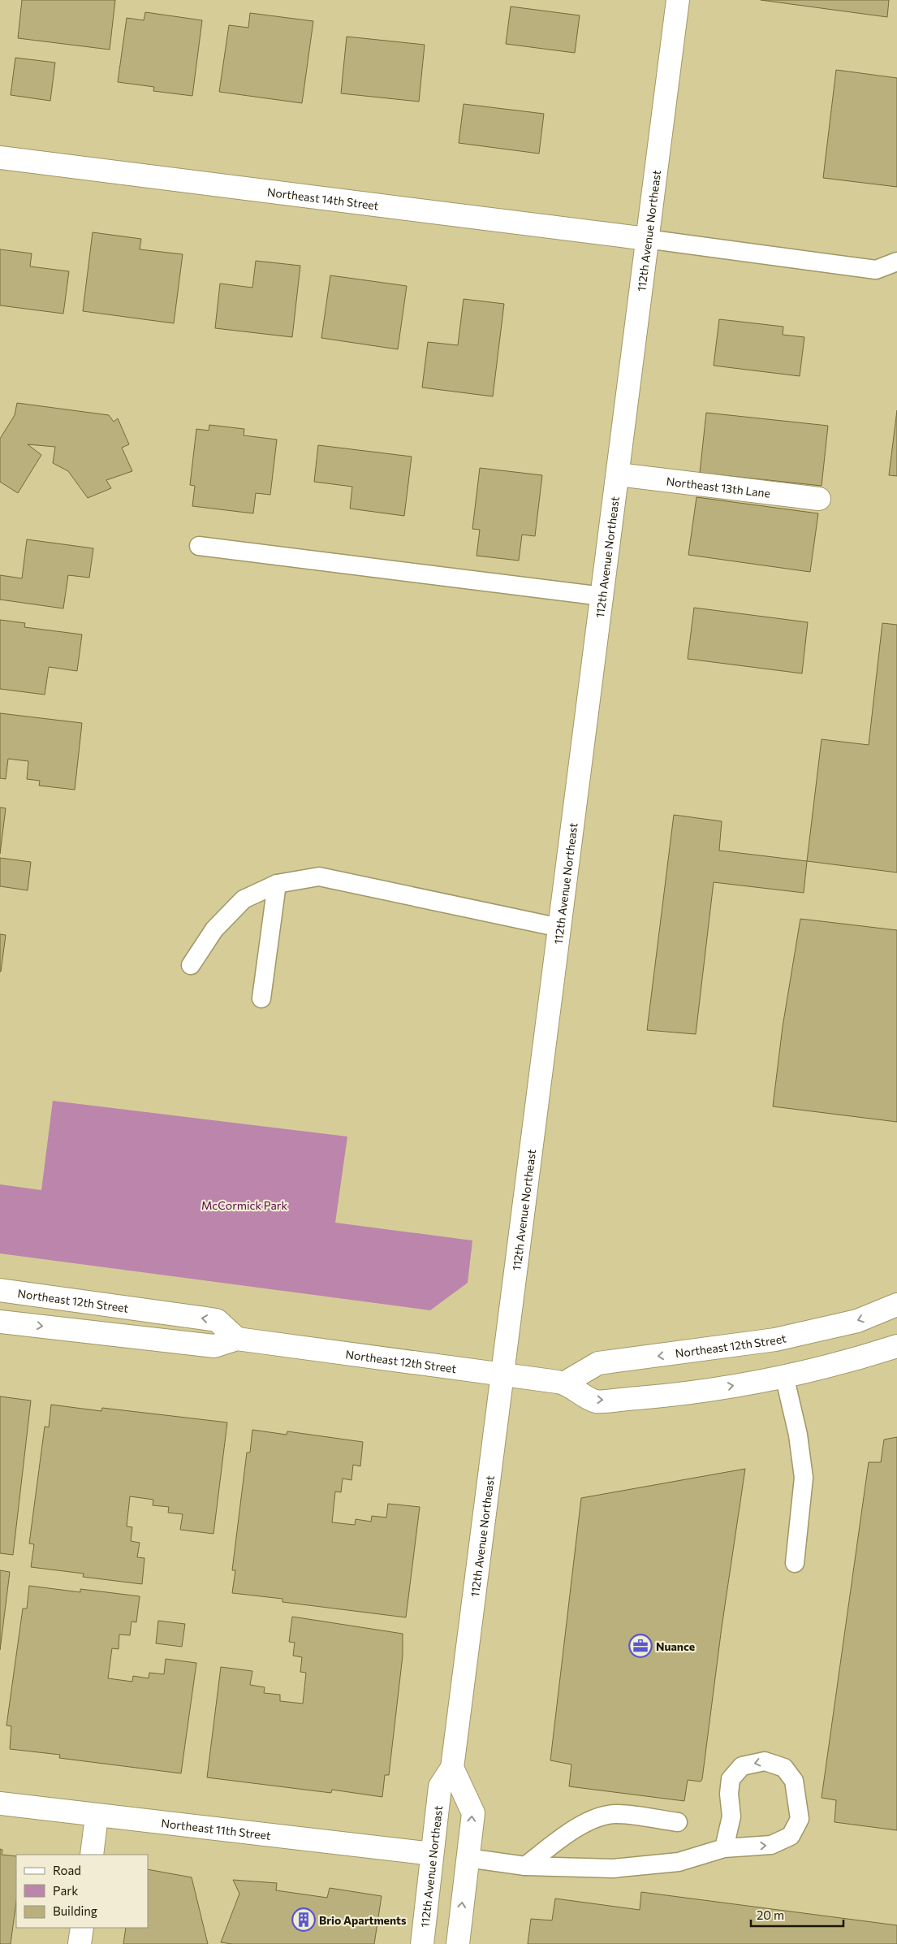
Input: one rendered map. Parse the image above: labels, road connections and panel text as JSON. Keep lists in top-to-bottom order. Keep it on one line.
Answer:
{"streets":{"main road":["Northeast 14th Street","112th Avenue Northeast","Northeast 13th Lane","Northeast 12th Street","Northeast 11th Street"]},"crossings":[["Northeast 14th Street","112th Avenue Northeast"],["112th Avenue Northeast","Northeast 13th Lane"],["112th Avenue Northeast","Northeast 12th Street"],["112th Avenue Northeast","Northeast 11th Street"]],"parks":["McCormick Park"],"places":{"office":["Nuance"],"building":["Brio Apartments"]},"legend":["Road","Park","Building"],"scale_bar":"20 m"}
